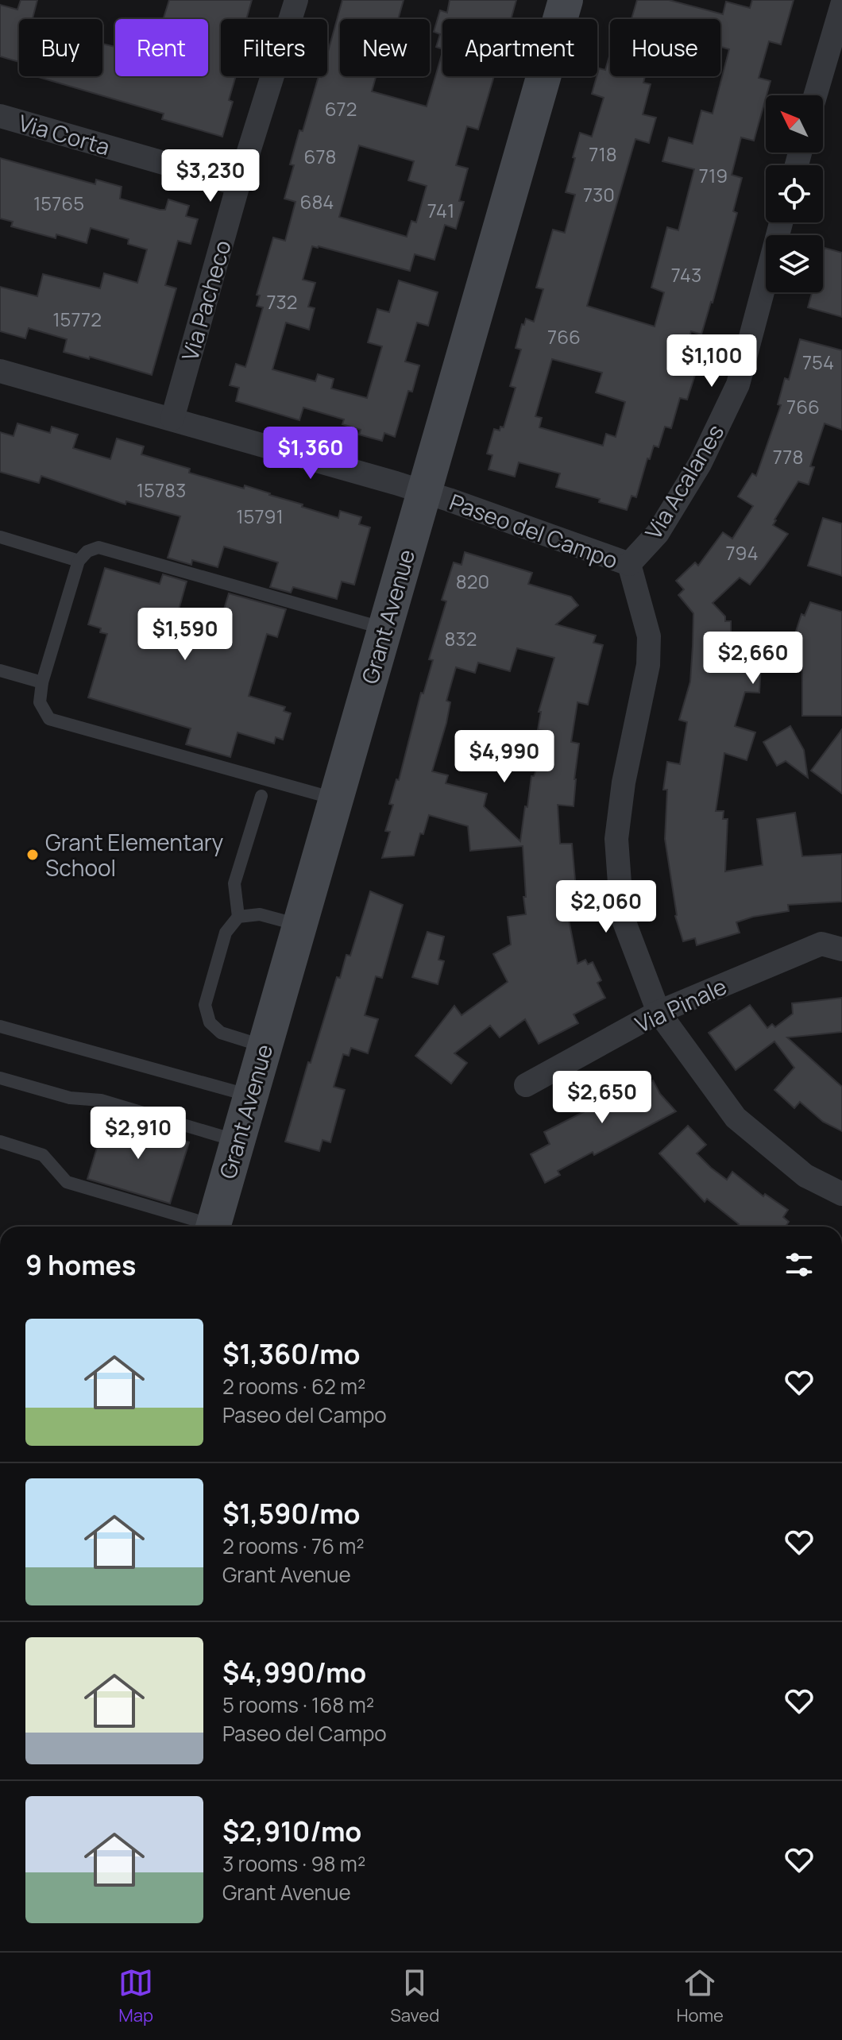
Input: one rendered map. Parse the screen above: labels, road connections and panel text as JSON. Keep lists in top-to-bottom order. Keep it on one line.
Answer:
{"streets":{"main road":["Grant Avenue"],"street":["Via Corta","Via Pacheco","Via Acalanes","Paseo del Campo","Via Pinale"]},"crossings":[["Via Corta","Via Pacheco"],["Via Pacheco","Paseo del Campo"],["Via Acalanes","Paseo del Campo"],["Paseo del Campo","Grant Avenue"],["Paseo del Campo","Via Pinale"]],"places":["Grant Elementary School"],"house_numbers":["672","718","678","719","730","684","15765","741","743","732","15772","766","754","766","778","15783","15791","794","820","832"],"north":"top left","page":{"chip":["Buy","Rent","Filters","New","Apartment","House"],"price":["$3,230","$1,100","$1,360","$1,590","$2,660","$4,990","$2,060","$2,650","$2,910"],"heading":"9 homes","list":[{"name":"$1,360/mo","note":"2 rooms · 62 m² · Paseo del Campo"},{"name":"$1,590/mo","note":"2 rooms · 76 m² · Grant Avenue"},{"name":"$4,990/mo","note":"5 rooms · 168 m² · Paseo del Campo"},{"name":"$2,910/mo","note":"3 rooms · 98 m² · Grant Avenue"}],"tabs":["Map","Saved","Home"]}}
